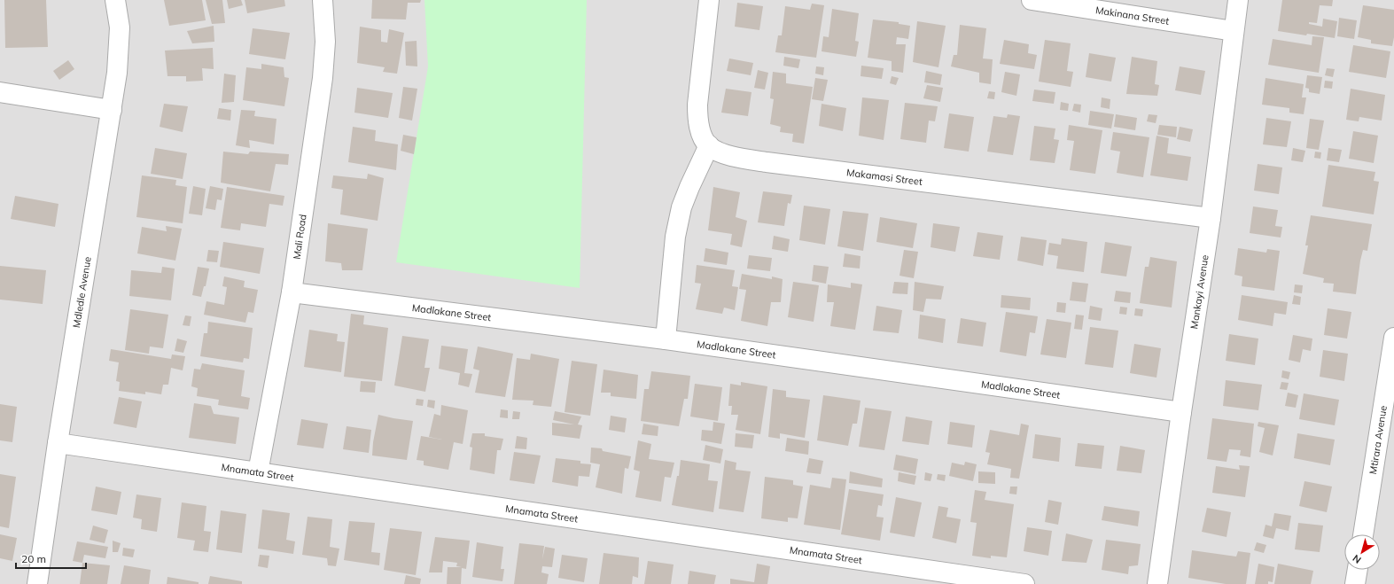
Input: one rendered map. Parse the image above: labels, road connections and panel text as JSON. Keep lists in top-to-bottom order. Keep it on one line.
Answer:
{"streets":{"street":["Makinana Street","Makamasi Street","Mali Road","Mdledle Avenue","Mankayi Avenue","Madlakane Street","Mtirara Avenue","Mnamata Street"]},"crossings":[["Makinana Street","Mankayi Avenue"],["Makamasi Street","Mankayi Avenue"],["Mali Road","Madlakane Street"],["Mali Road","Mnamata Street"],["Mdledle Avenue","Mnamata Street"],["Mankayi Avenue","Madlakane Street"]],"scale_bar":"20 m","north":"bottom left"}
